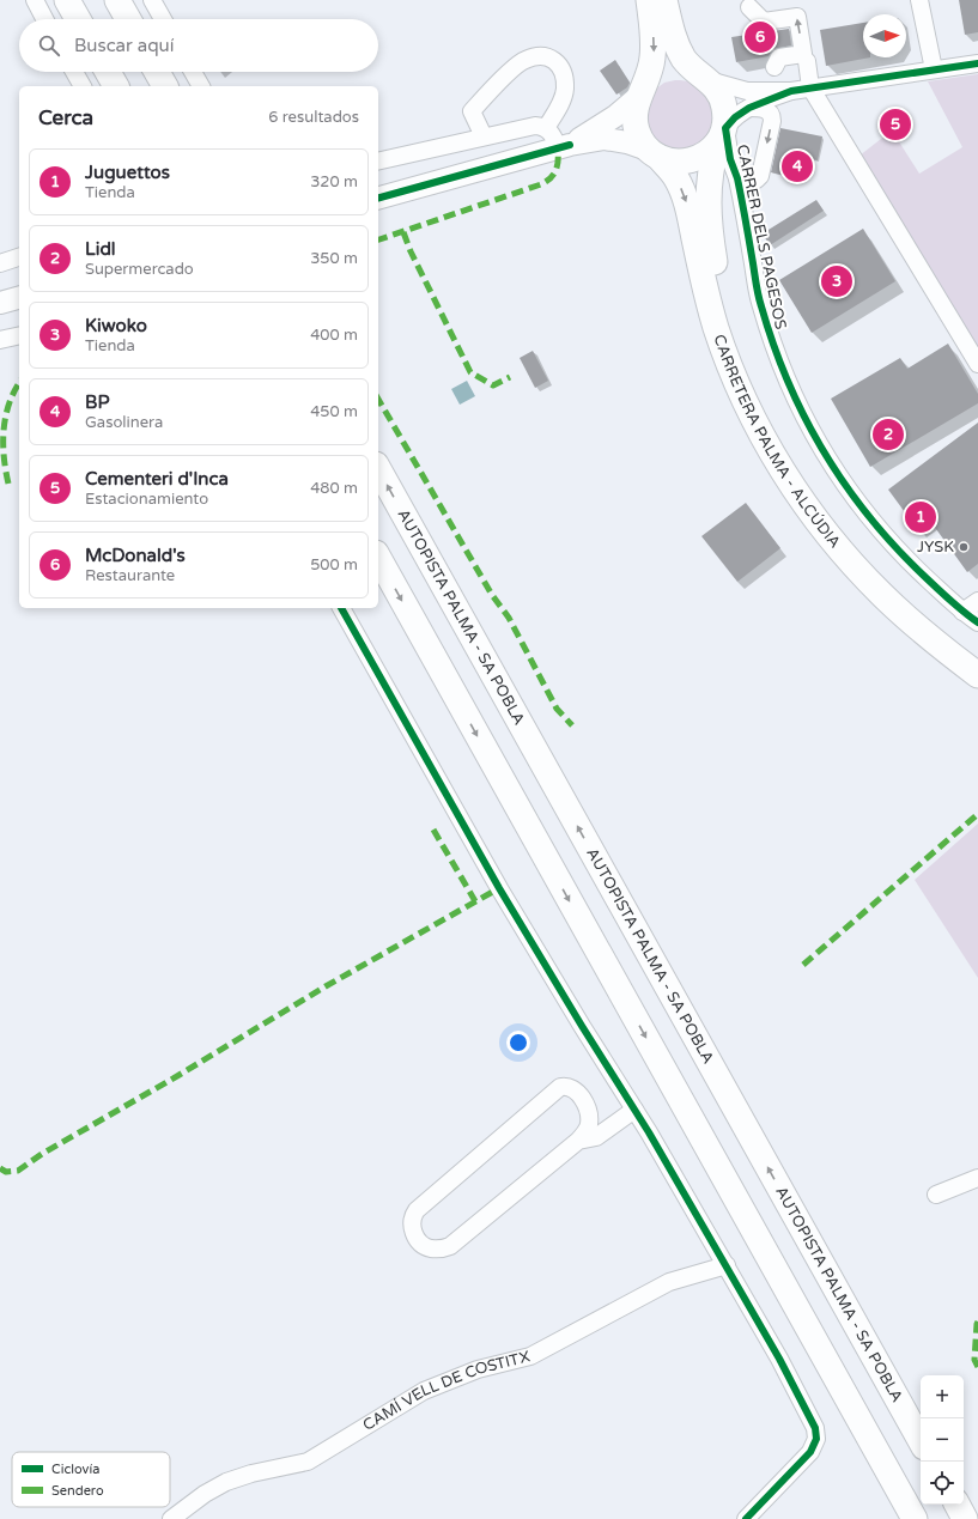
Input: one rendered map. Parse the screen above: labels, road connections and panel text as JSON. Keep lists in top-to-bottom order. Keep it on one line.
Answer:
{"streets":{"highway":["CARRETERA PALMA - ALCÚDIA","AUTOPISTA PALMA - SA POBLA"],"street":["CARRER DELS PAGESOS","CAMÍ VELL DE COSTITX"]},"crossings":[["CARRER DELS PAGESOS","CARRETERA PALMA - ALCÚDIA"]],"places":["JYSK"],"legend":["Ciclovía","Sendero"],"north":"right","page":{"pins":["6","5","4","3","2","1"],"search":"Buscar aquí","heading":["Cerca","6 resultados"],"list":[{"mark":"1","name":"Juguettos","note":"Tienda","value":"320 m"},{"mark":"2","name":"Lidl","note":"Supermercado","value":"350 m"},{"mark":"3","name":"Kiwoko","note":"Tienda","value":"400 m"},{"mark":"4","name":"BP","note":"Gasolinera","value":"450 m"},{"mark":"5","name":"Cementeri d'Inca","note":"Estacionamiento","value":"480 m"},{"mark":"6","name":"McDonald's","note":"Restaurante","value":"500 m"}],"map_buttons":["+","−"]}}
